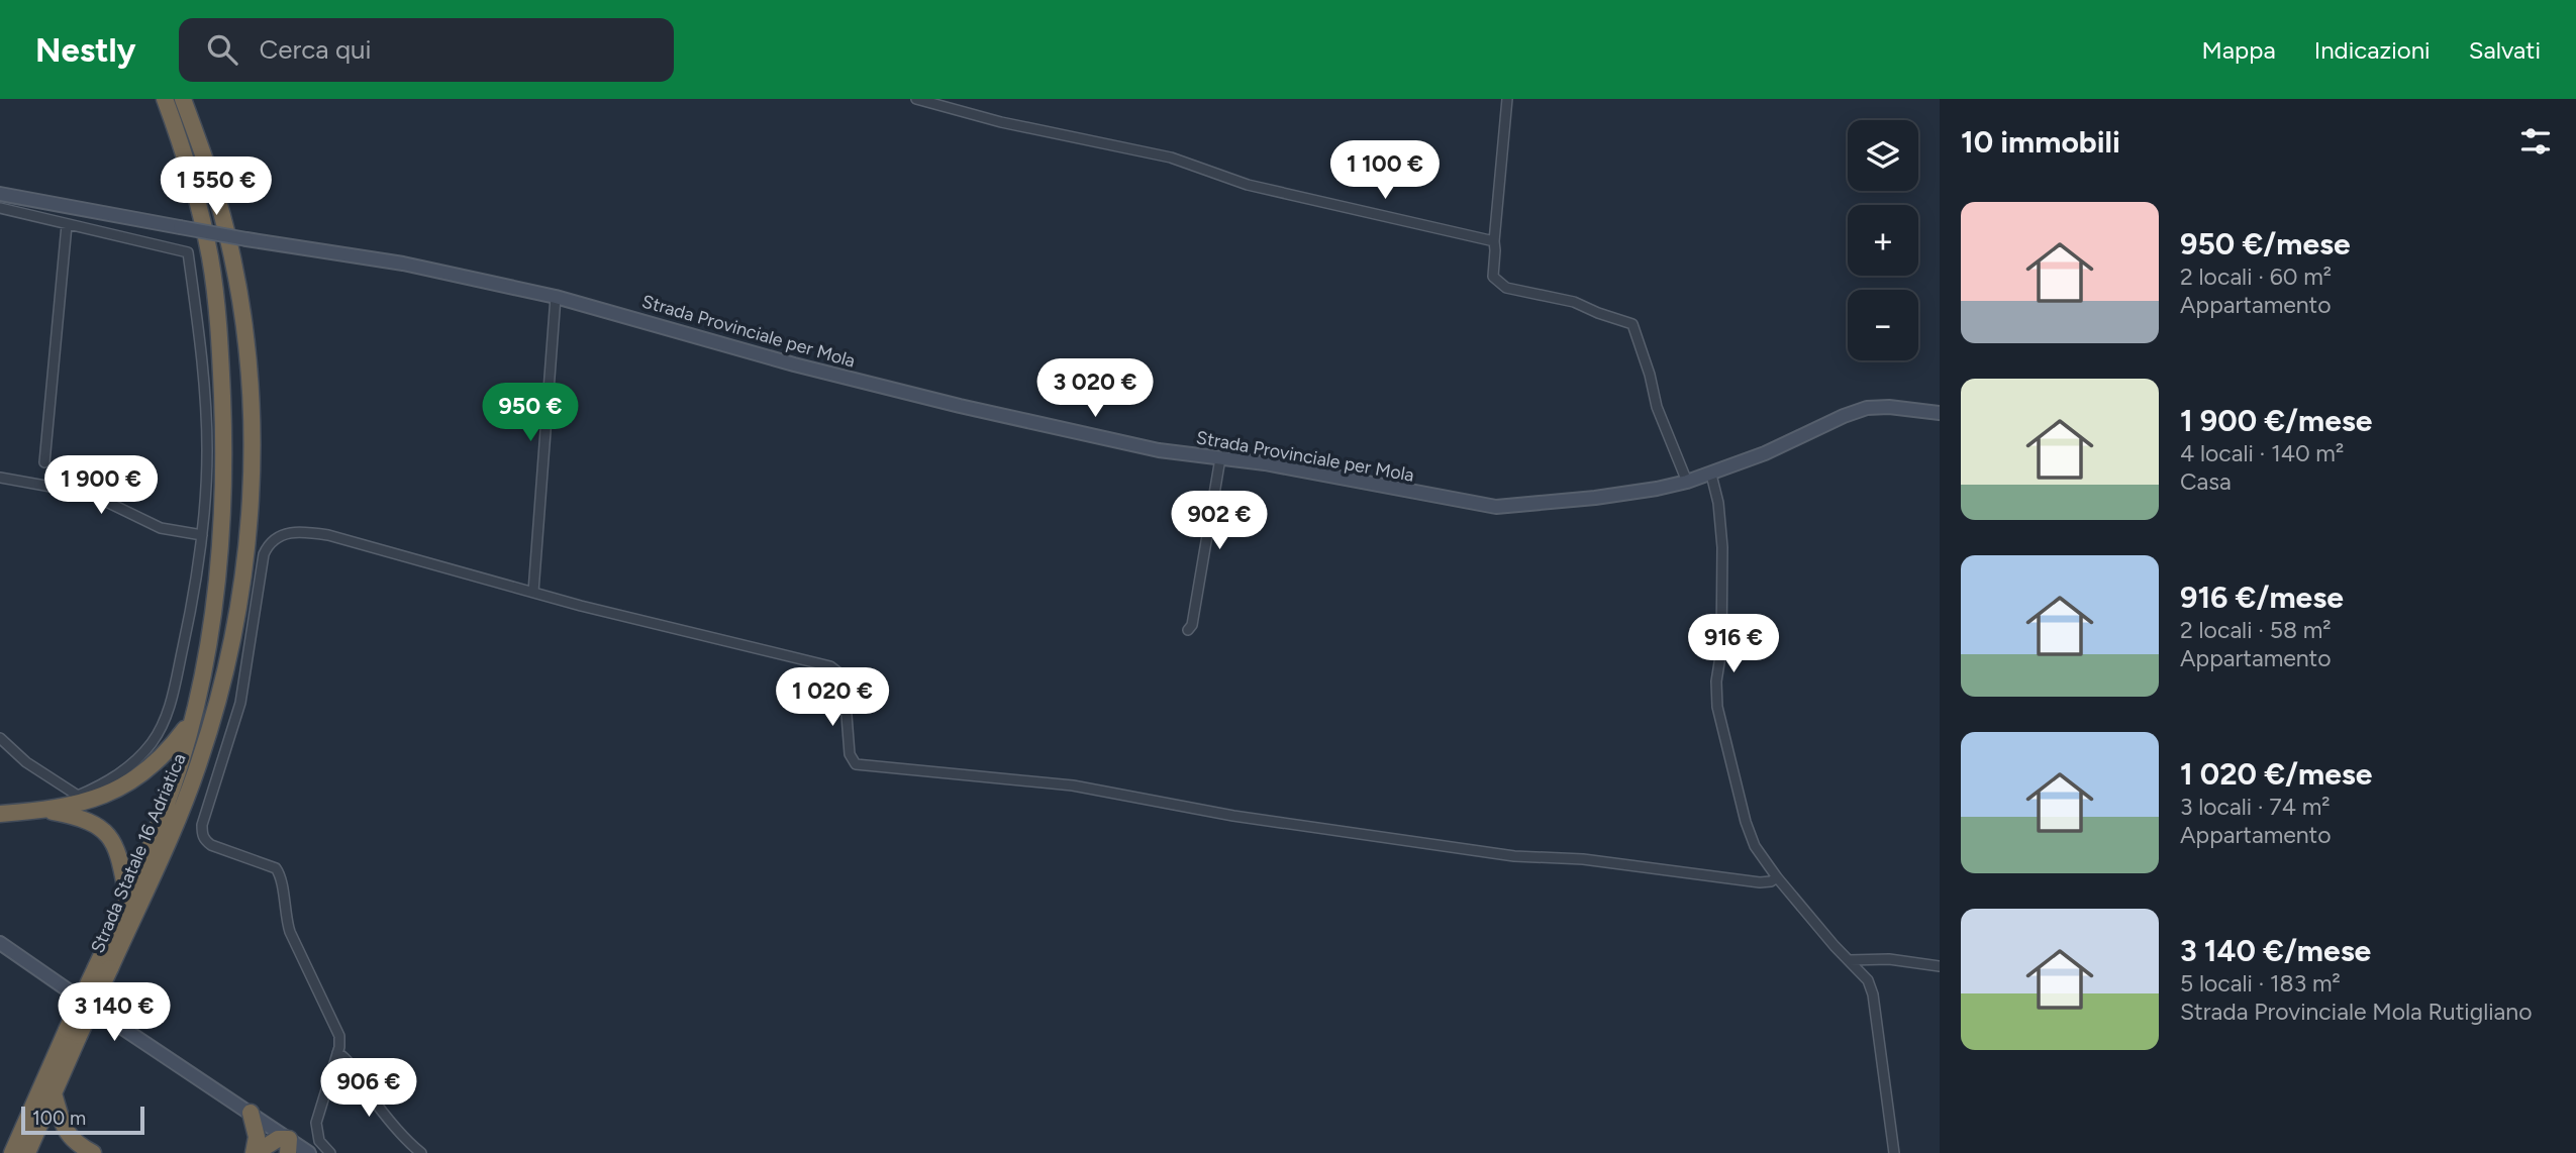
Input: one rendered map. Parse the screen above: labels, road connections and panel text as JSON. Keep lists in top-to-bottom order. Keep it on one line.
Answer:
{"streets":{"highway":["Strada Statale 16 Adriatica"],"street":["Strada Provinciale per Mola"]},"scale_bar":"100 m","page":{"header":"Nestly","search":"Cerca qui","nav":["Mappa","Indicazioni","Salvati"],"heading":"10 immobili","map_buttons":["+","−"],"price":["1 100 €","1 550 €","3 020 €","950 €","1 900 €","902 €","916 €","1 020 €","3 140 €","906 €"],"list":[{"name":"950 €/mese","note":"2 locali · 60 m² · Appartamento"},{"name":"1 900 €/mese","note":"4 locali · 140 m² · Casa"},{"name":"916 €/mese","note":"2 locali · 58 m² · Appartamento"},{"name":"1 020 €/mese","note":"3 locali · 74 m² · Appartamento"},{"name":"3 140 €/mese","note":"5 locali · 183 m² · Strada Provinciale Mola Rutigliano"}],"scale":"100 m"}}
